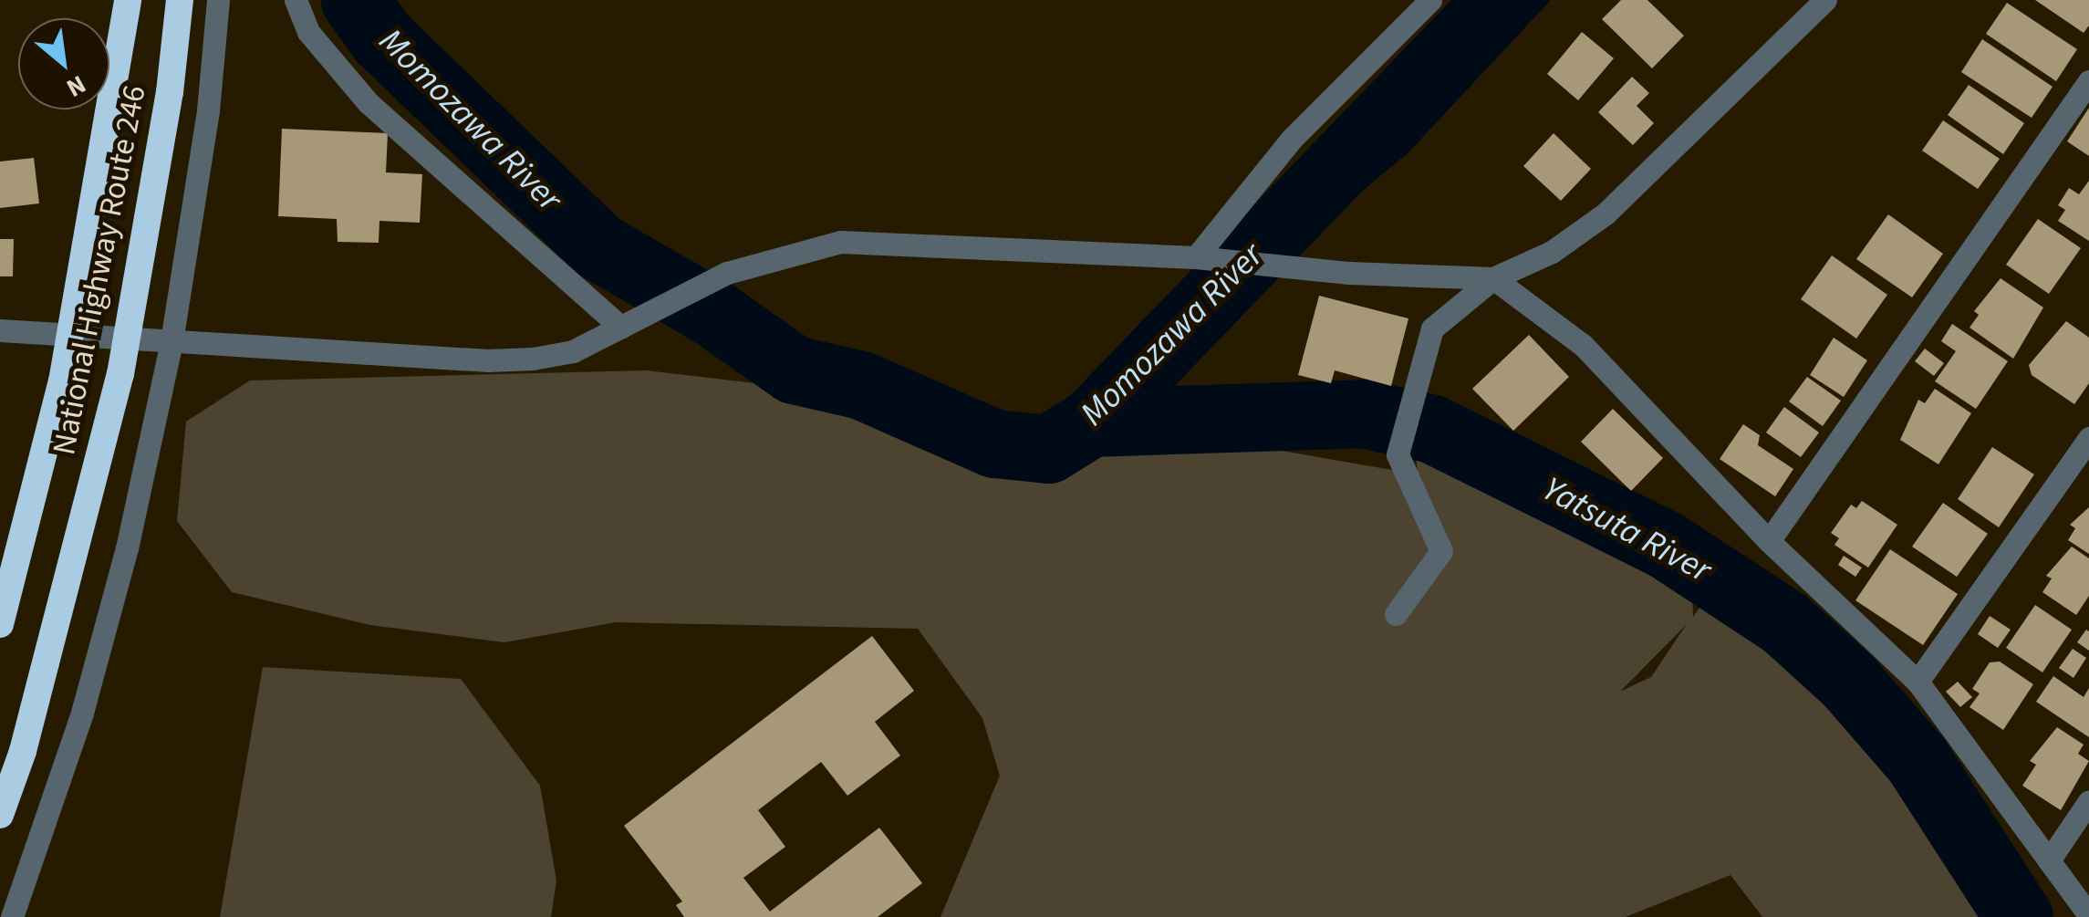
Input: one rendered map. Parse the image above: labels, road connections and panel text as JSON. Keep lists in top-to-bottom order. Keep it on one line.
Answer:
{"streets":{"highway":["National Highway Route 246"]},"water":["Momozawa River","Yatsuta River"],"north":"bottom right"}
